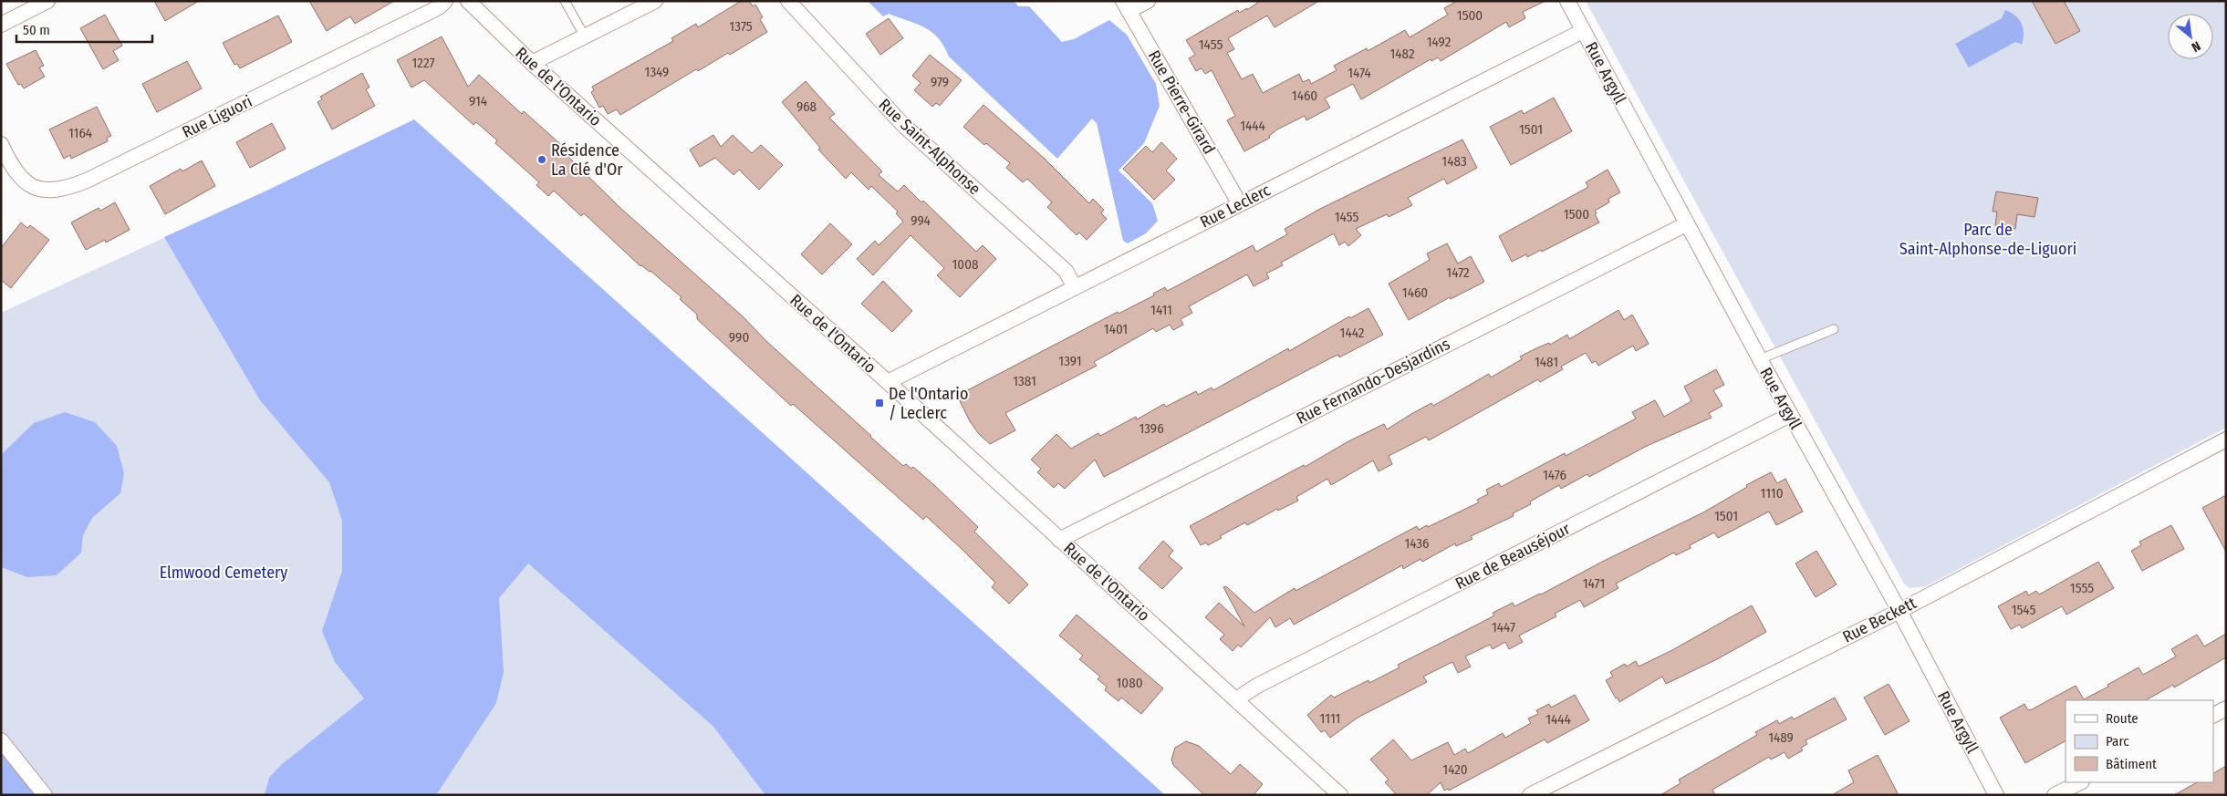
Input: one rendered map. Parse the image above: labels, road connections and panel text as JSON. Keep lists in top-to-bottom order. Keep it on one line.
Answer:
{"streets":{"street":["Rue Argyll","Rue de l'Ontario","Rue Pierre-Girard","Rue Liguori","Rue Saint-Alphonse","Rue Leclerc","Rue Fernando-Desjardins","Rue de Beauséjour","Rue Beckett"]},"crossings":[["Rue Argyll","Rue Leclerc"],["Rue Argyll","Rue Fernando-Desjardins"],["Rue Argyll","Rue de Beauséjour"],["Rue Argyll","Rue Beckett"],["Rue de l'Ontario","Rue Leclerc"],["Rue de l'Ontario","Rue Fernando-Desjardins"],["Rue de l'Ontario","Rue de Beauséjour"],["Rue Pierre-Girard","Rue Leclerc"],["Rue Saint-Alphonse","Rue Leclerc"]],"parks":["Parc de Saint-Alphonse-de-Liguori","Elmwood Cemetery"],"places":{"other":["Résidence La Clé d'Or"],"transit":["De l'Ontario / Leclerc"]},"house_numbers":["1500","1375","1492","1455","1482","1227","1349","1474","979","1460","914","968","1444","1501","1164","1483","1500","1455","994","1008","1472","1460","1411","1401","1442","990","1391","1481","1381","1396","1476","1110","1501","1436","1471","1555","1545","1447","1080","1111","1444","1489","1420"],"legend":["Route","Parc","Bâtiment"],"scale_bar":"50 m","north":"bottom right"}
